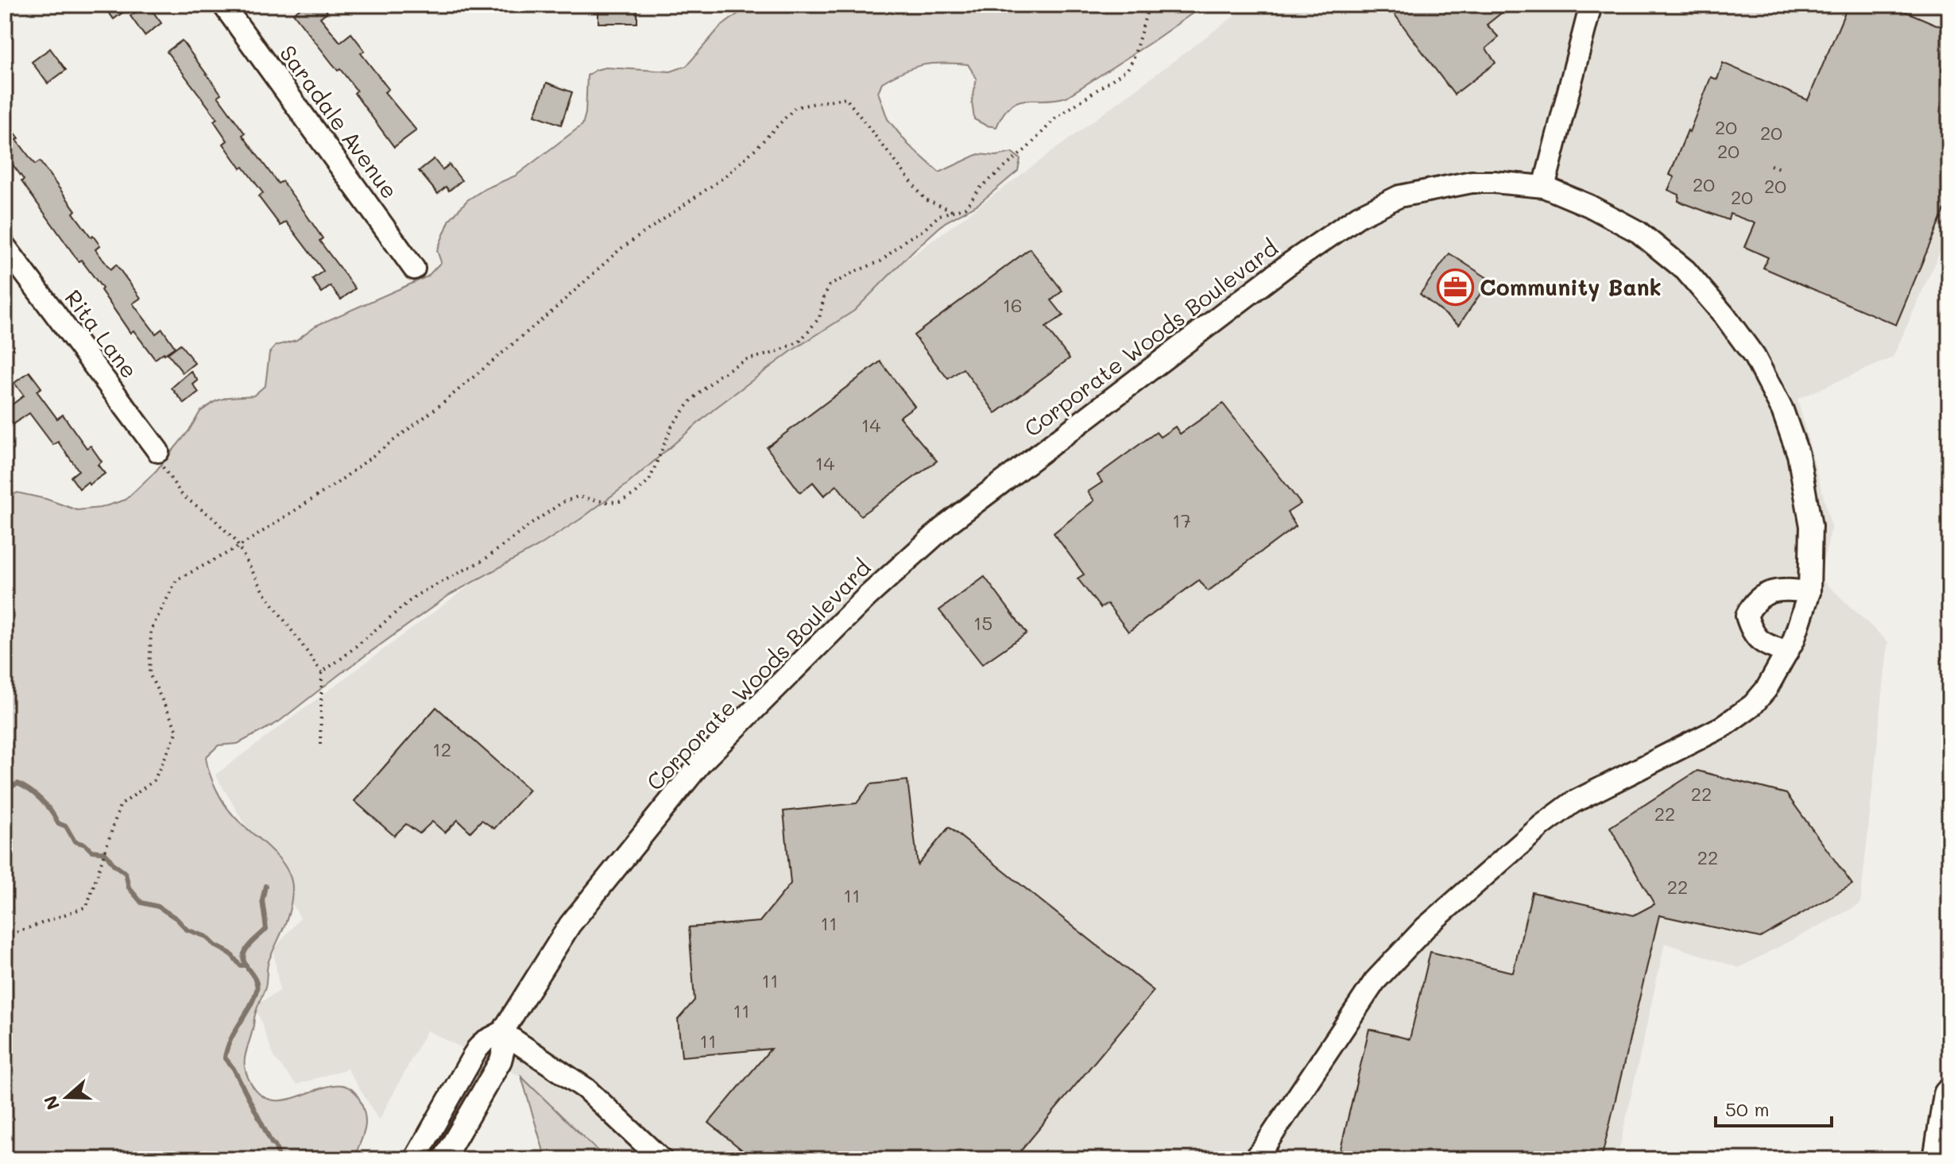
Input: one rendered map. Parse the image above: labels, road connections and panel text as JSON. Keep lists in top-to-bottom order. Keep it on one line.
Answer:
{"streets":{"street":["Saradale Avenue","Rita Lane","Corporate Woods Boulevard"]},"places":{"office":["Community Bank"]},"house_numbers":["20","20","20","20","20","20","16","14","14","17","15","12","22","22","22","22","11","11","11","11","11"],"scale_bar":"50 m","north":"left"}
